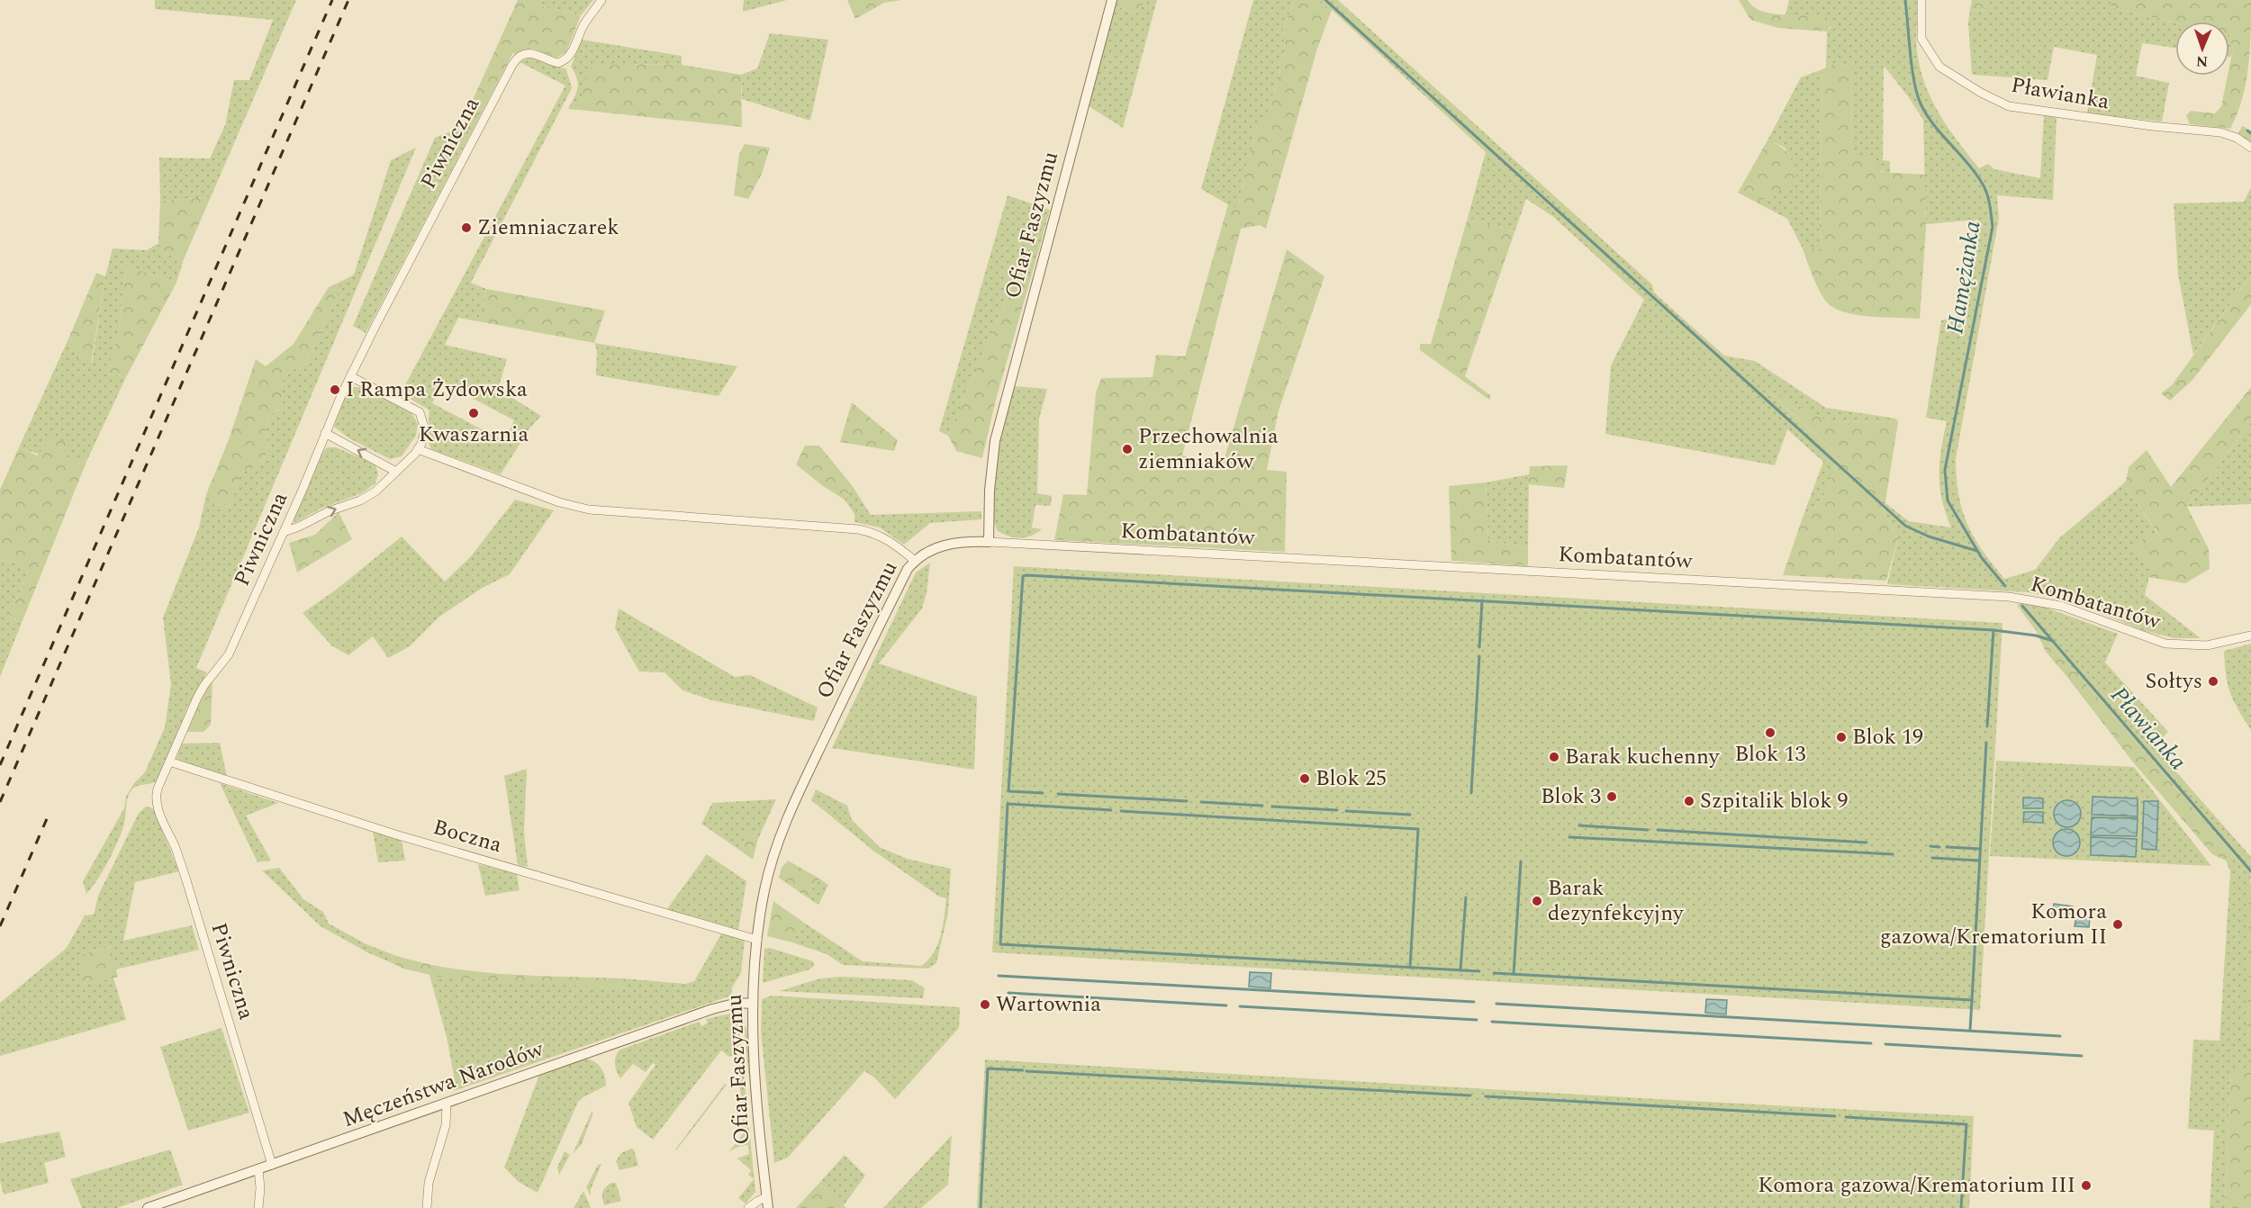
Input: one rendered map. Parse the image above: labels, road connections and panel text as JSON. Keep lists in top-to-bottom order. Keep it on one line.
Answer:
{"streets":{"street":["Pławianka","Piwniczna","Ofiar Faszyzmu","Kombatantów","Boczna","Męczeństwa Narodów"]},"crossings":[["Piwniczna","Boczna"],["Piwniczna","Męczeństwa Narodów"],["Ofiar Faszyzmu","Kombatantów"],["Ofiar Faszyzmu","Boczna"],["Ofiar Faszyzmu","Męczeństwa Narodów"]],"water":["Hamężanka","Pławianka"],"places":["Ziemniaczarek","I Rampa Żydowska","Kwaszarnia","Przechowalnia ziemniaków","Sołtys","Blok 13","Blok 19","Barak kuchenny","Blok 25","Blok 3","Szpitalik blok 9","Barak dezynfekcyjny","Komora gazowa/Krematorium II","Wartownia","Komora gazowa/Krematorium III"],"north":"bottom"}
